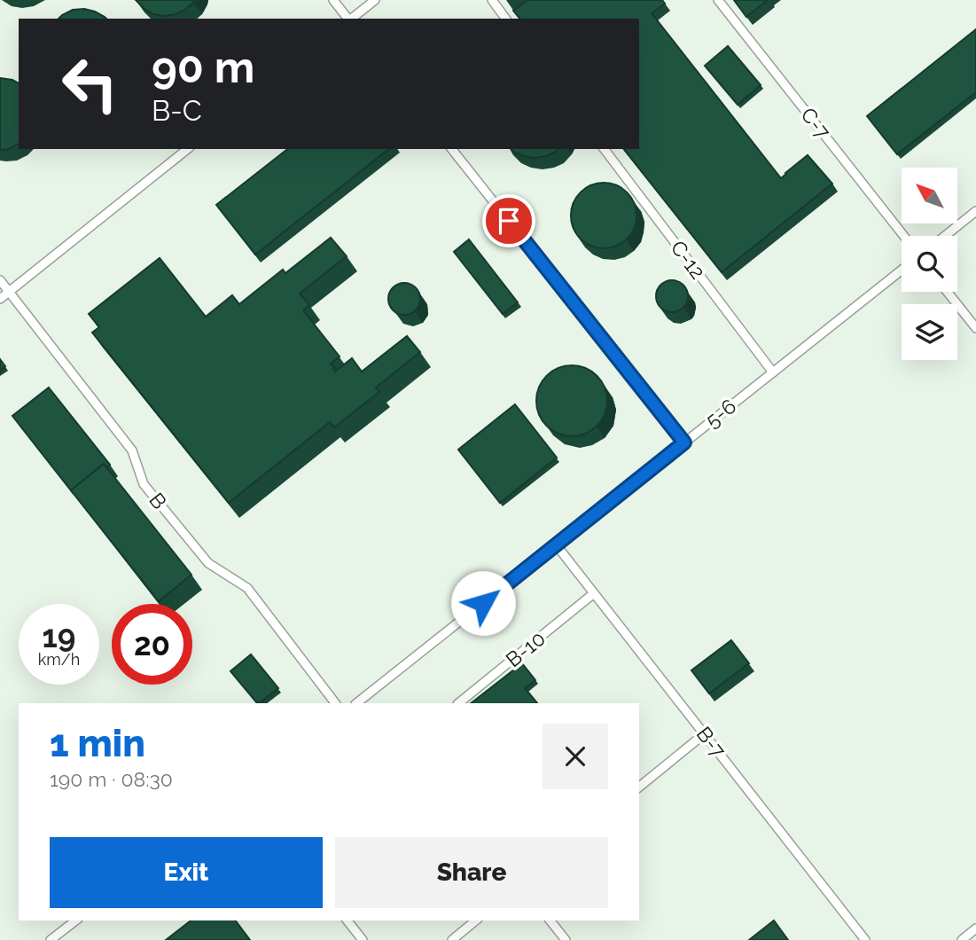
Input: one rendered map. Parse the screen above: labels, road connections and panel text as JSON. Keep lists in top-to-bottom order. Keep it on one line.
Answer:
{"streets":{"lane":["C-7","C-12","5-6","B","B-10","B-7"]},"crossings":[["C-12","5-6"],["5-6","B-7"],["B-10","B-7"]],"north":"top left","page":{"turn":["90 m","B-C"],"speed":"19 km/h","limit":"20","heading":["1 min","190 m · 08:30"],"buttons":["Exit","Share"]}}
